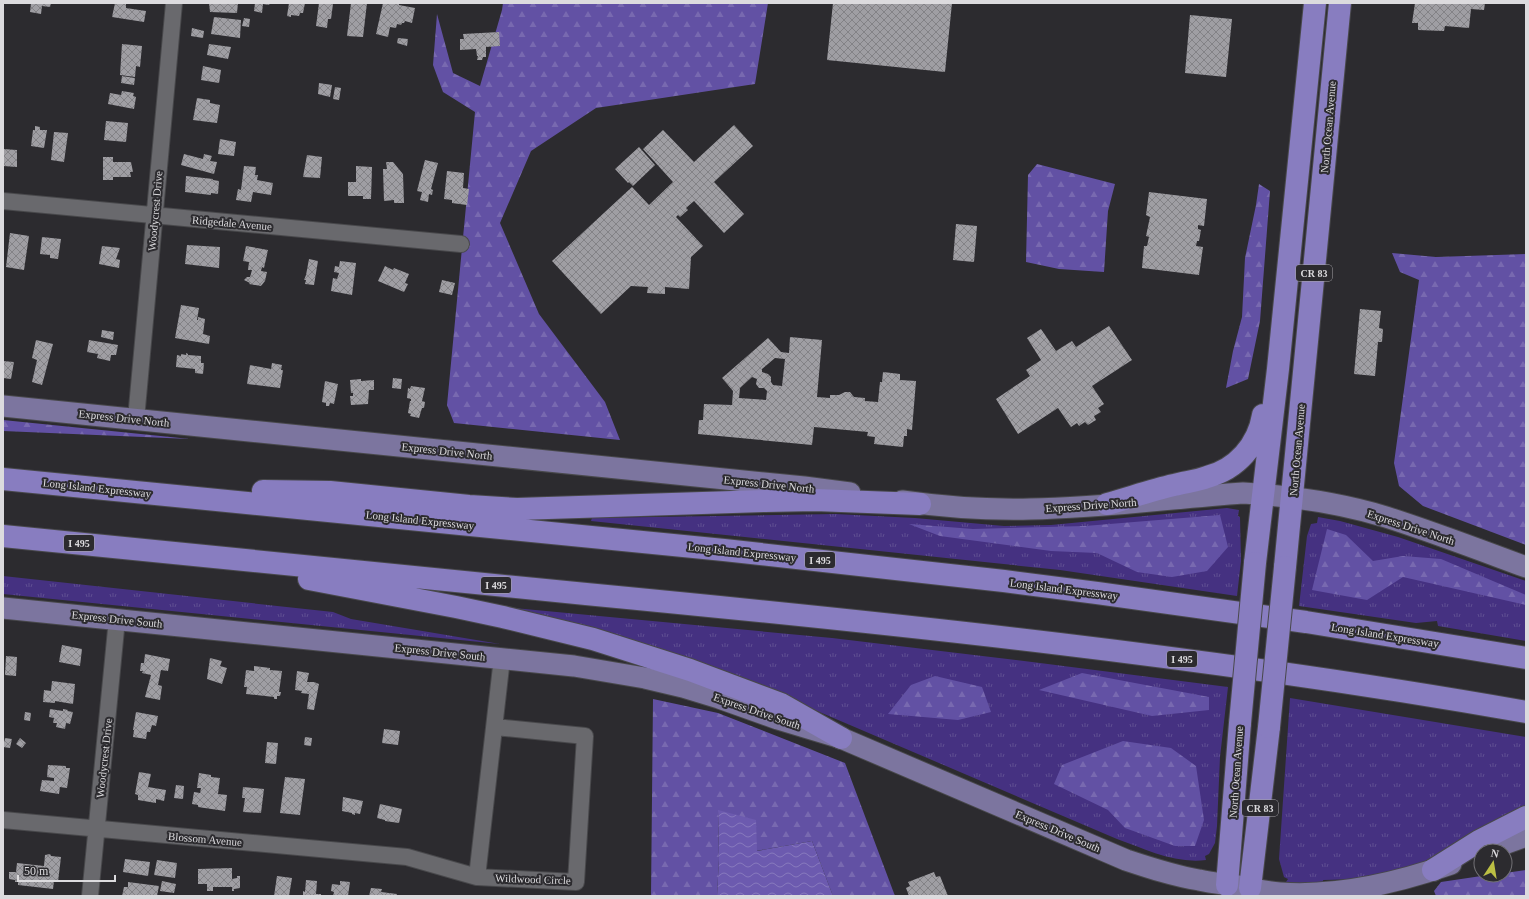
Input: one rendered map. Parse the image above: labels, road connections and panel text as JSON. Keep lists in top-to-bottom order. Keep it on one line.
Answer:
{"streets":{"highway":["North Ocean Avenue","CR 83","Long Island Expressway","I 495"],"main road":["Express Drive North","Express Drive South"],"street":["Woodycrest Drive","Ridgedale Avenue","Blossom Avenue","Wildwood Circle"]},"crossings":[["North Ocean Avenue","Express Drive North"],["North Ocean Avenue","Express Drive South"],["Woodycrest Drive","Ridgedale Avenue"],["Woodycrest Drive","Express Drive North"],["Woodycrest Drive","Express Drive South"],["Woodycrest Drive","Blossom Avenue"],["Blossom Avenue","Wildwood Circle"]],"scale_bar":"50 m","north":"top"}
